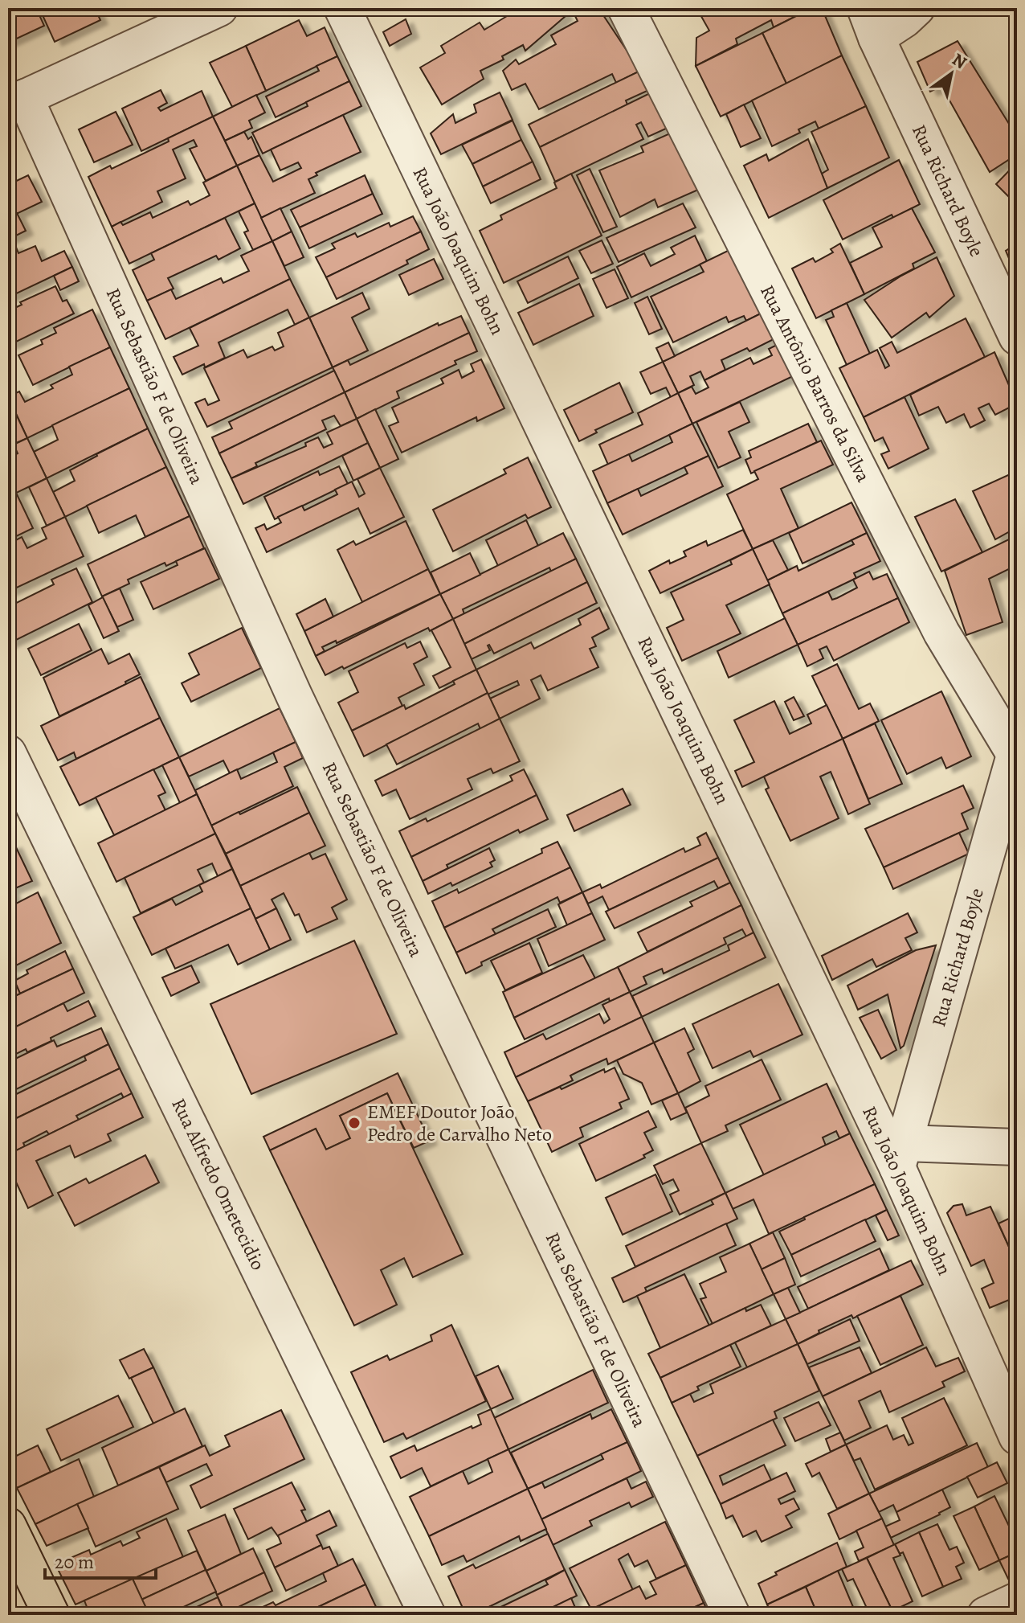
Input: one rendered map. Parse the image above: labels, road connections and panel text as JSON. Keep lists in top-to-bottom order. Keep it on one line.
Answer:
{"streets":{"street":["Rua Richard Boyle","Rua João Joaquim Bohn","Rua Antônio Barros da Silva","Rua Sebastião F de Oliveira","Rua Alfredo Ometecidio"]},"crossings":[["Rua Richard Boyle","Rua João Joaquim Bohn"],["Rua Richard Boyle","Rua Antônio Barros da Silva"]],"places":["EMEF Doutor João Pedro de Carvalho Neto"],"scale_bar":"20 m","north":"top right"}
